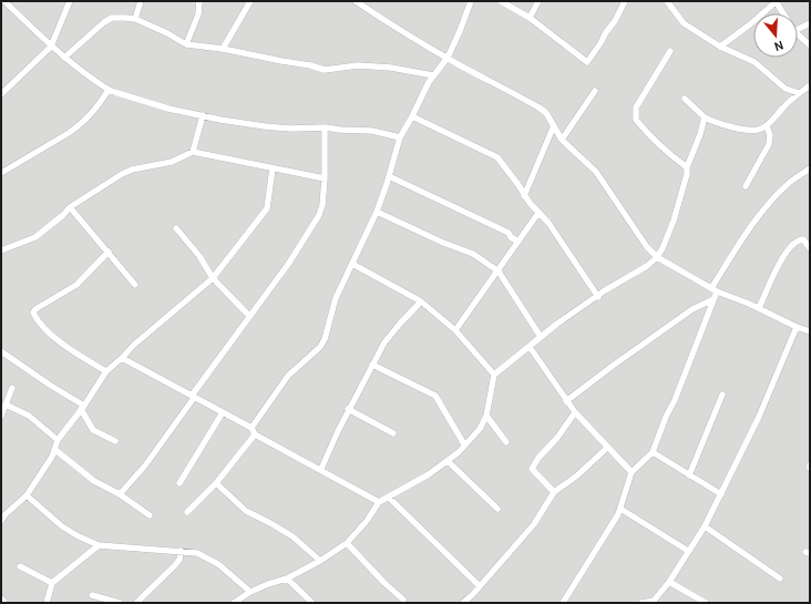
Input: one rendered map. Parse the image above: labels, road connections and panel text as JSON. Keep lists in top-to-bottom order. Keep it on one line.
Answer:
{"north":"bottom"}
